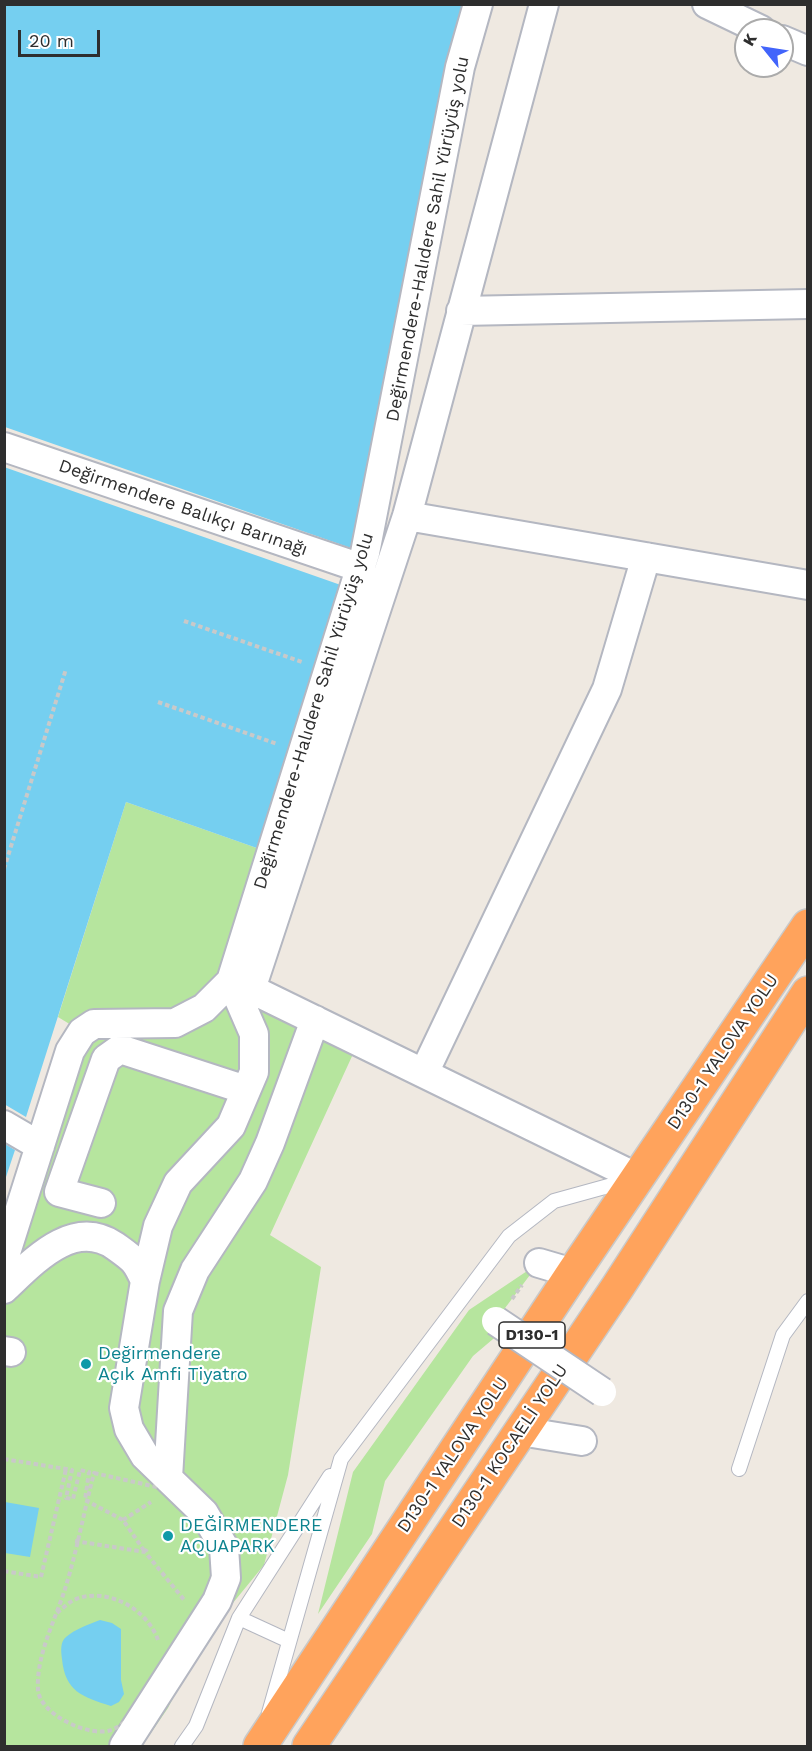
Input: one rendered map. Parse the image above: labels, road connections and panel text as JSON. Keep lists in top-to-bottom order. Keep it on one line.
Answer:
{"streets":{"highway":["D130-1 YALOVA YOLU","D130-1","D130-1 KOCAELİ YOLU"],"street":["Değirmendere-Halıdere Sahil Yürüyüş yolu","Değirmendere Balıkçı Barınağı"]},"crossings":[["Değirmendere-Halıdere Sahil Yürüyüş yolu","Değirmendere Balıkçı Barınağı"]],"places":["Değirmendere Açık Amfi Tiyatro","DEĞİRMENDERE AQUAPARK"],"scale_bar":"20 m","north":"top left"}
